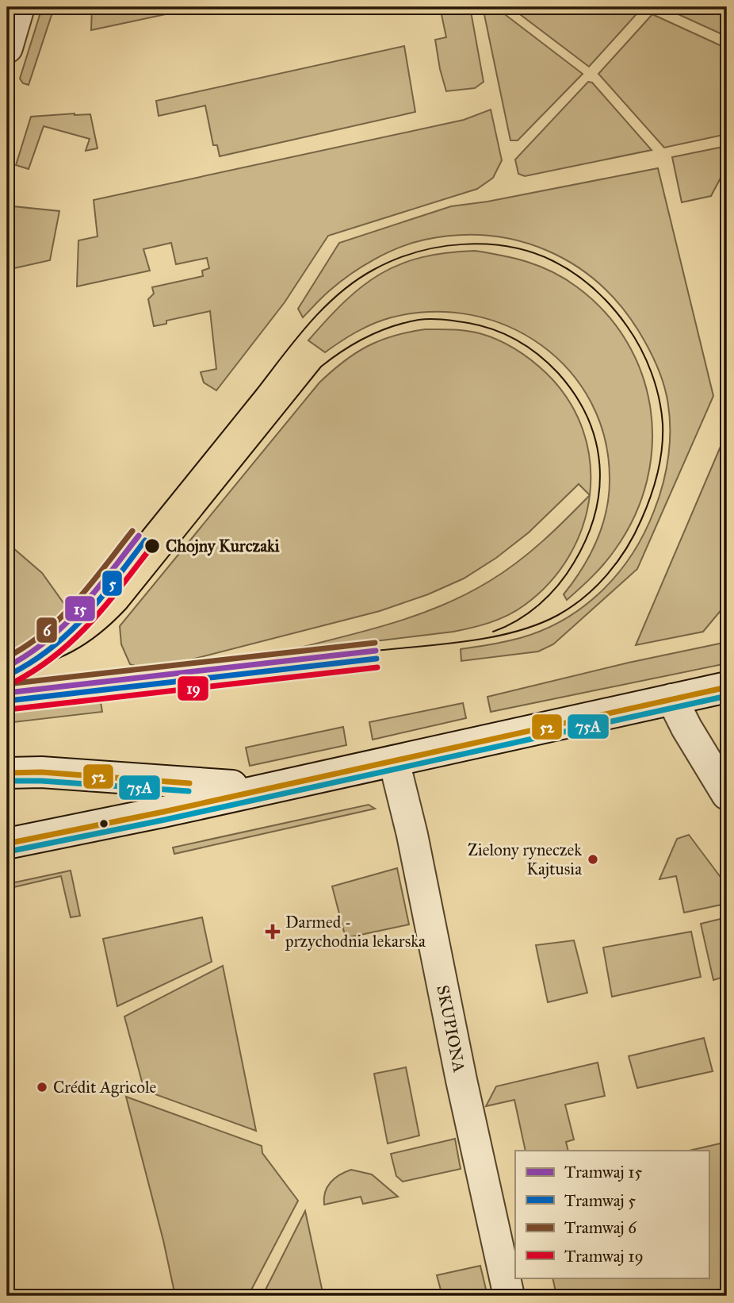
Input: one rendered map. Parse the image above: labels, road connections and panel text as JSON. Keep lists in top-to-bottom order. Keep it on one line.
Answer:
{"streets":{"street":["SKUPIONA"]},"places":{"other":["Chojny Kurczaki","Zielony ryneczek Kajtusia","Crédit Agricole"],"health":["Darmed - przychodnia lekarska"]},"lines":["tram line 6","tram line 15","tram line 5","tram line 19","transit line 52","transit line 75A"],"legend":["Tramwaj 15","Tramwaj 5","Tramwaj 6","Tramwaj 19"]}
